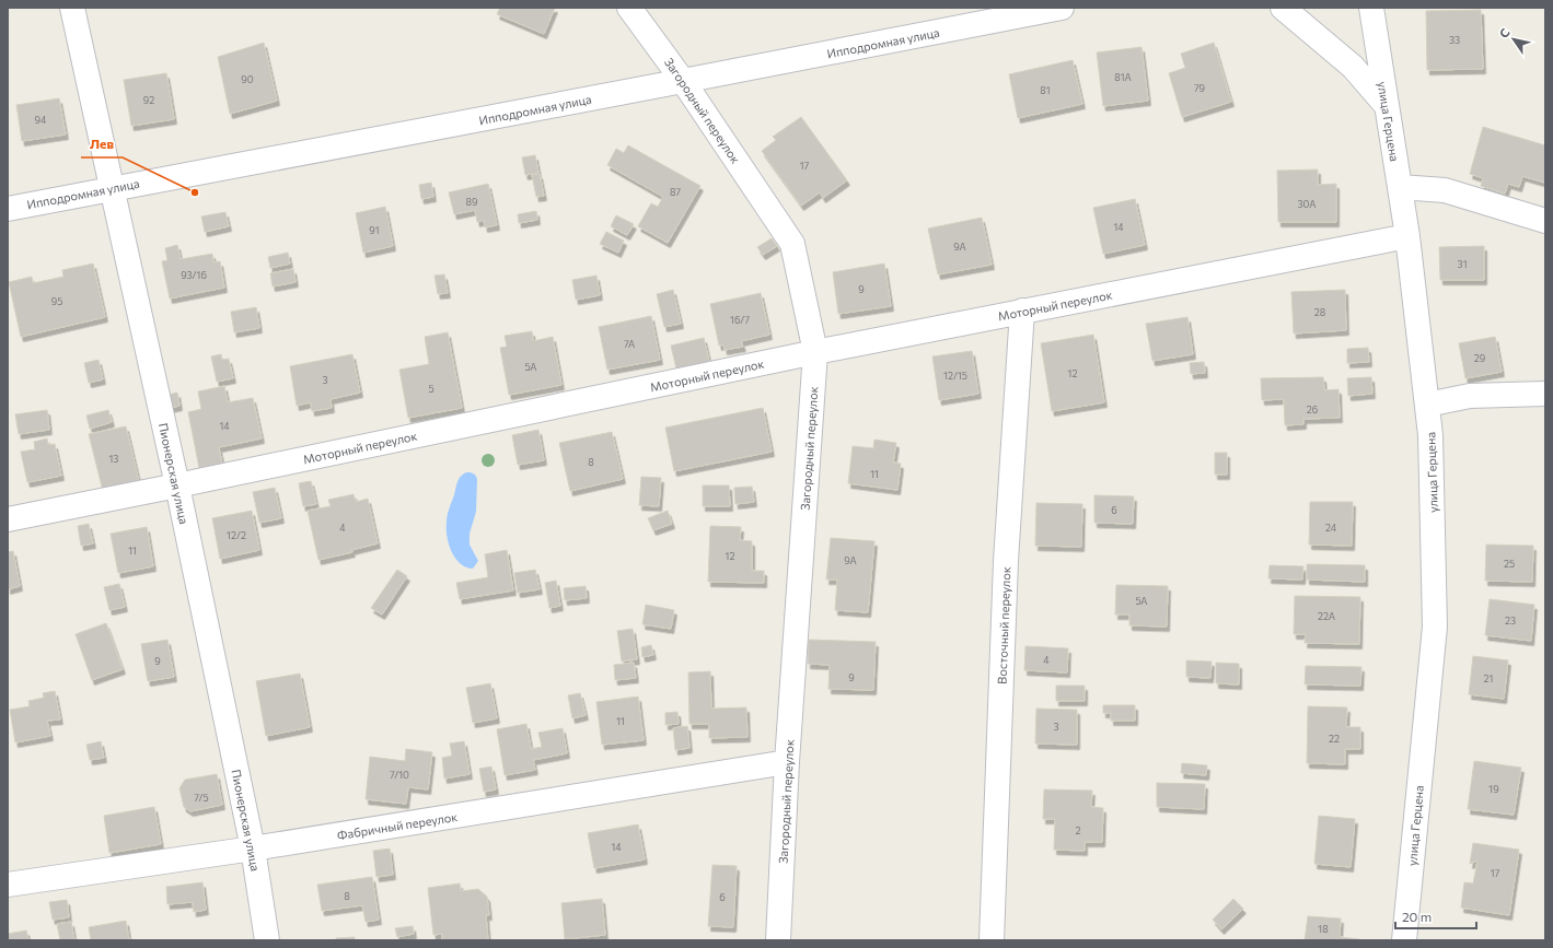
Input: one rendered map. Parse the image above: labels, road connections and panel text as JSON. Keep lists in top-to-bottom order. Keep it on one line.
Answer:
{"streets":{"street":["Ипподромная улица","Загородный переулок","улица Герцена","Моторный переулок","Пионерская улица","Восточный переулок","Фабричный переулок"]},"crossings":[["Ипподромная улица","Загородный переулок"],["Ипподромная улица","Пионерская улица"],["Загородный переулок","Моторный переулок"],["Загородный переулок","Фабричный переулок"],["улица Герцена","Моторный переулок"],["Моторный переулок","Пионерская улица"],["Моторный переулок","Восточный переулок"],["Пионерская улица","Фабричный переулок"]],"places":["Лев"],"house_numbers":["33","81А","90","79","81","92","94","17","87","89","30А","14","91","9А","31","93/16","9","95","28","16/7","7А","29","5А","12","12/15","3","5","26","14","13","8","11","6","4","24","12/2","11","12","9А","25","5А","22А","23","4","9","9","21","11","3","22","7/10","19","7/5","2","14","17","8","6","18"],"scale_bar":"20 m","north":"top left"}
